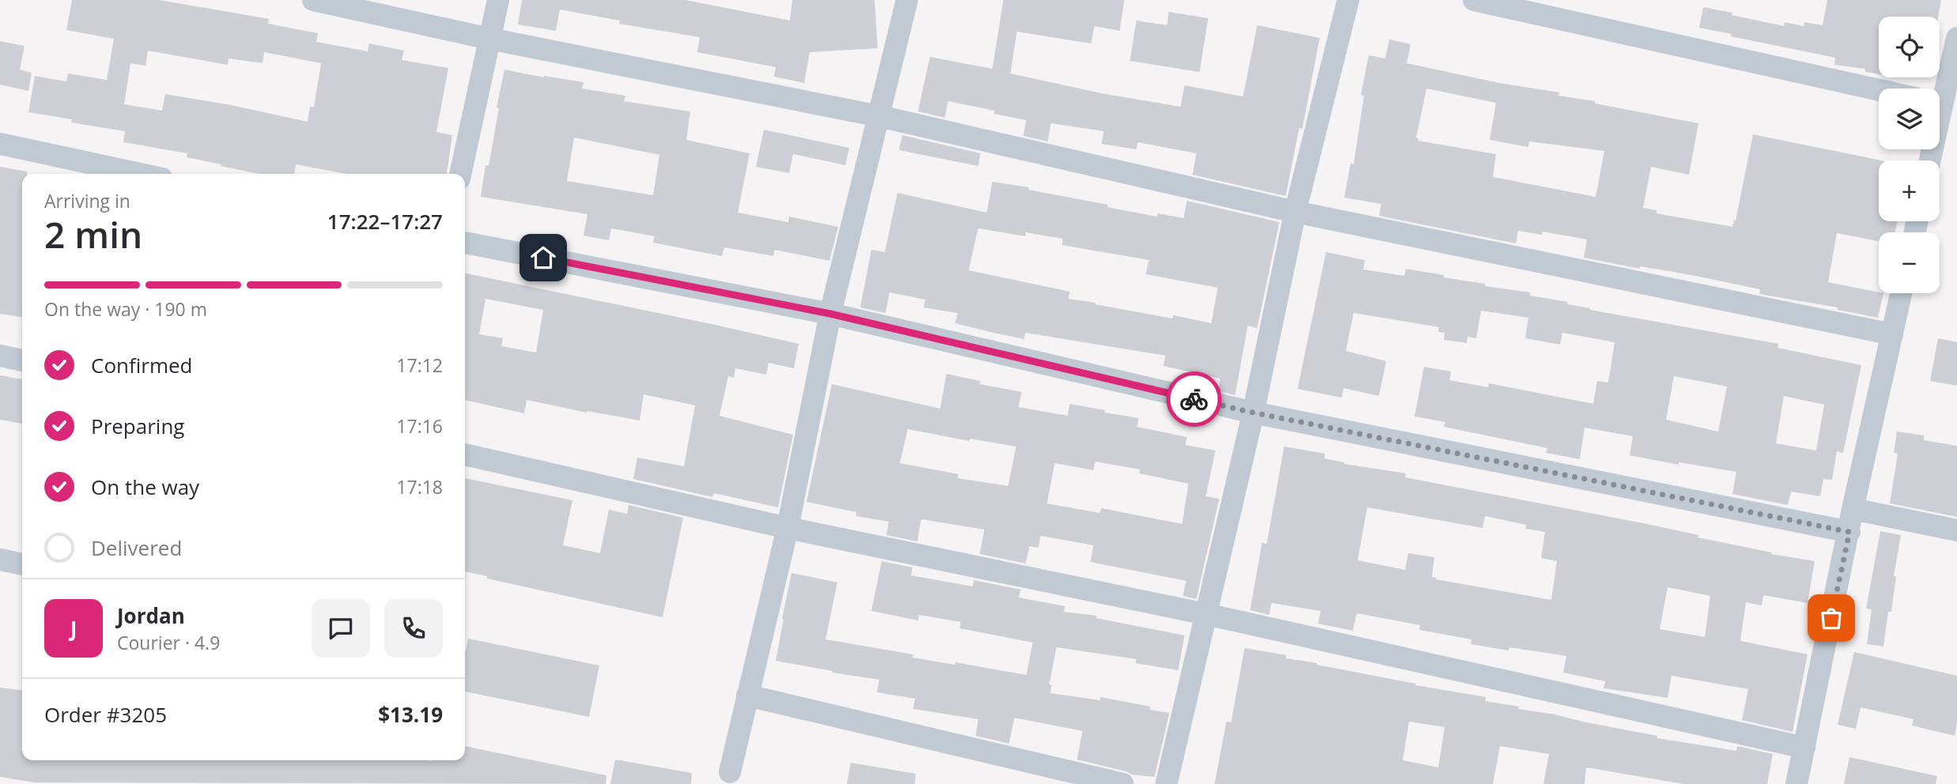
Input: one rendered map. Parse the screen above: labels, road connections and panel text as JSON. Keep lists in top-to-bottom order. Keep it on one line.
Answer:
{"page":{"map_buttons":["+","−"],"heading":["2 min","Arriving in","17:22–17:27"],"panel":["Jordan","Courier · 4.9","Order #3205","$13.19"],"bar":"On the way · 190 m","list":[["Confirmed","17:12"],["Preparing","17:16"],["On the way","17:18"],"Delivered"],"round":"J"}}
